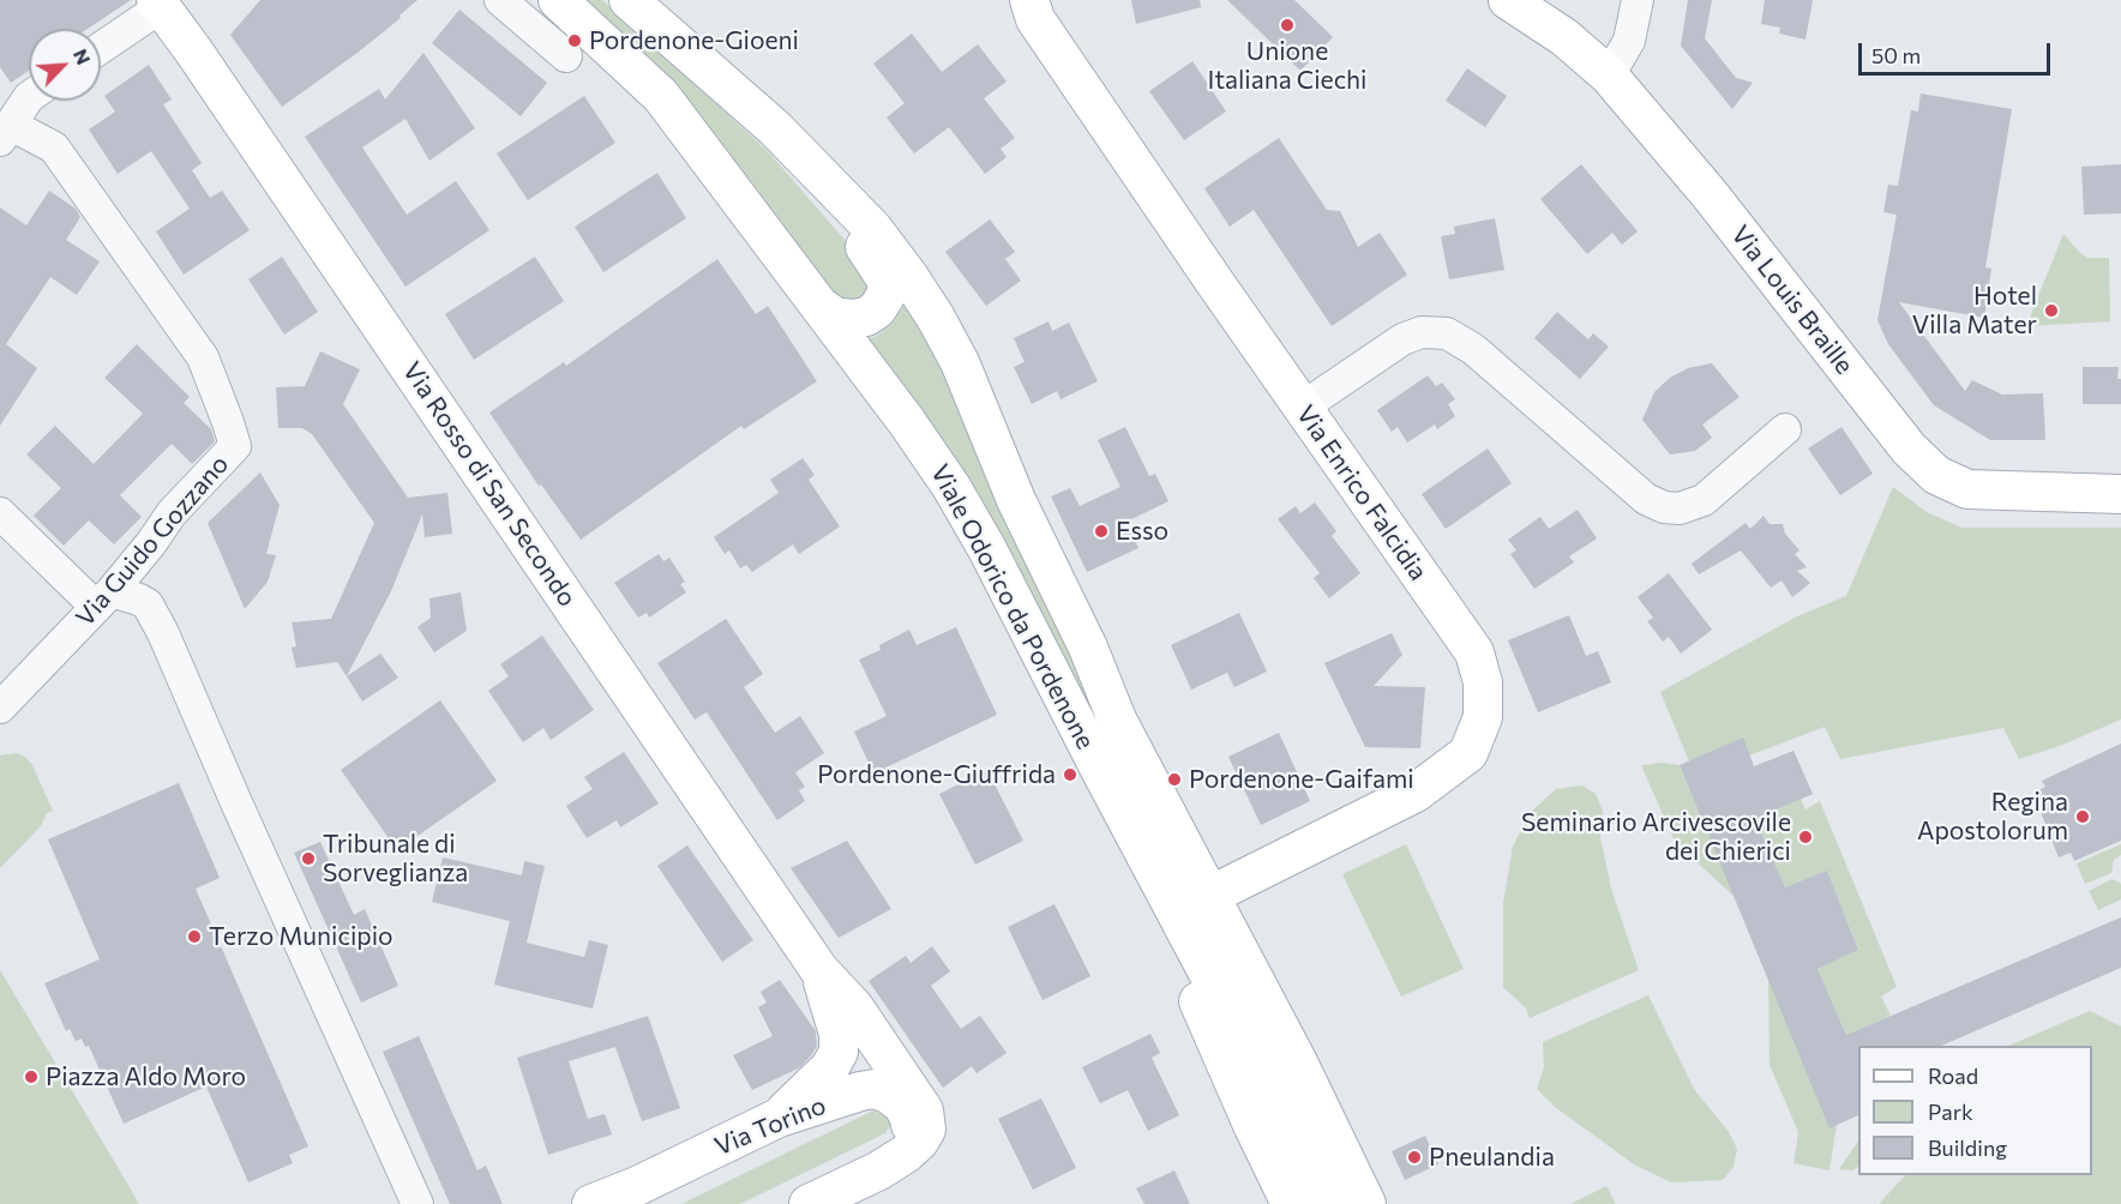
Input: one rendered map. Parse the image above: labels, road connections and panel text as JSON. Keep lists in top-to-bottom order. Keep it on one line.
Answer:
{"streets":{"main road":["Via Louis Braille","Via Rosso di San Secondo","Via Enrico Falcidia","Viale Odorico da Pordenone","Via Torino"],"street":["Via Guido Gozzano"]},"crossings":[["Via Enrico Falcidia","Viale Odorico da Pordenone"]],"places":["Unione Italiana Ciechi","Pordenone-Gioeni","Hotel Villa Mater","Esso","Pordenone-Giuffrida","Pordenone-Gaifami","Regina Apostolorum","Seminario Arcivescovile dei Chierici","Tribunale di Sorveglianza","Terzo Municipio","Piazza Aldo Moro","Pneulandia"],"legend":["Road","Park","Building"],"scale_bar":"50 m","north":"top right"}
